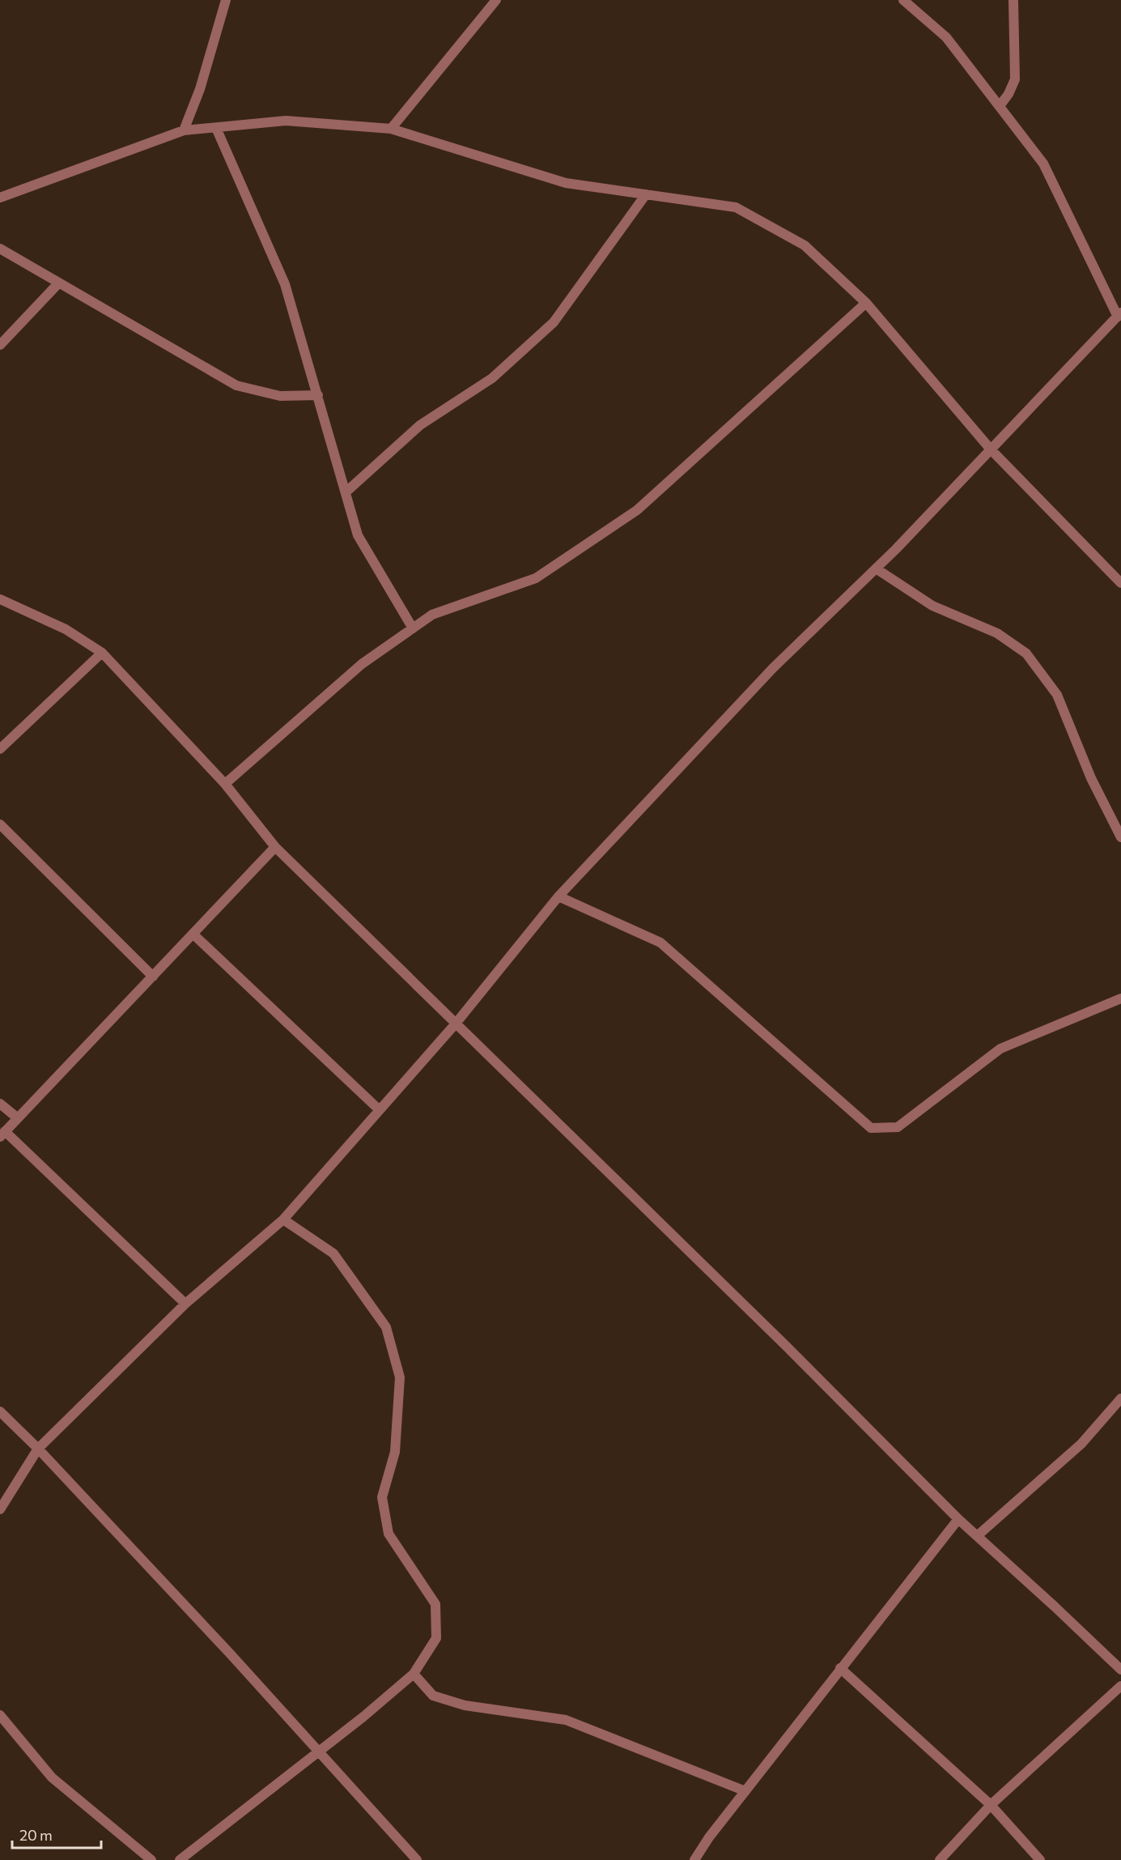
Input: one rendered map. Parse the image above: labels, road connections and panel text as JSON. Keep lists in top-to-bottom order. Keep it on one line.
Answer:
{"scale_bar":"20 m"}
